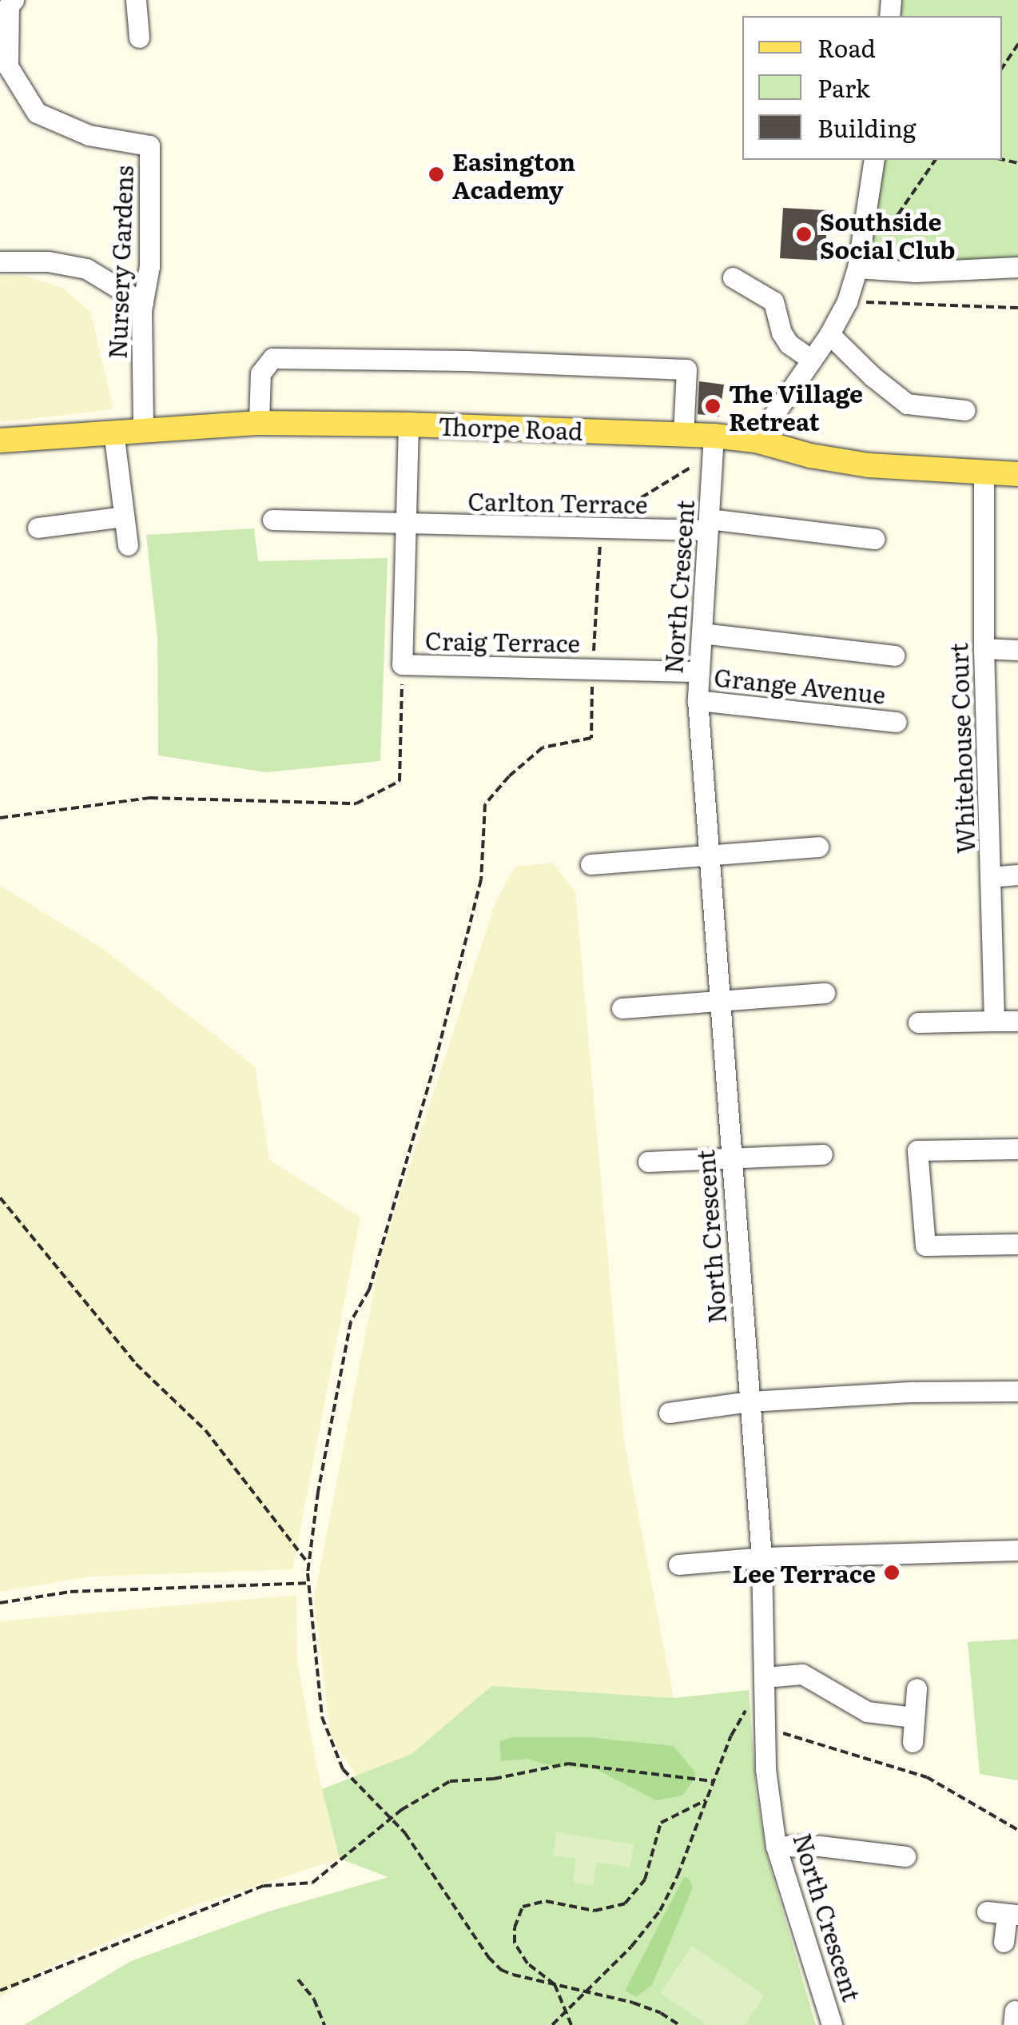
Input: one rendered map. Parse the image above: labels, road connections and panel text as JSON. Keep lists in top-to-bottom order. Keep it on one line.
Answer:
{"streets":{"main road":["Thorpe Road"],"street":["Nursery Gardens","Carlton Terrace","North Crescent","Craig Terrace","Grange Avenue","Whitehouse Court"]},"crossings":[["Nursery Gardens","Thorpe Road"],["Thorpe Road","North Crescent"],["Thorpe Road","Craig Terrace"],["Thorpe Road","Whitehouse Court"],["Carlton Terrace","North Crescent"],["Carlton Terrace","Craig Terrace"],["North Crescent","Craig Terrace"],["North Crescent","Grange Avenue"]],"places":["Easington Academy","Southside Social Club","The Village Retreat","Lee Terrace"],"legend":["Road","Park","Building"]}
